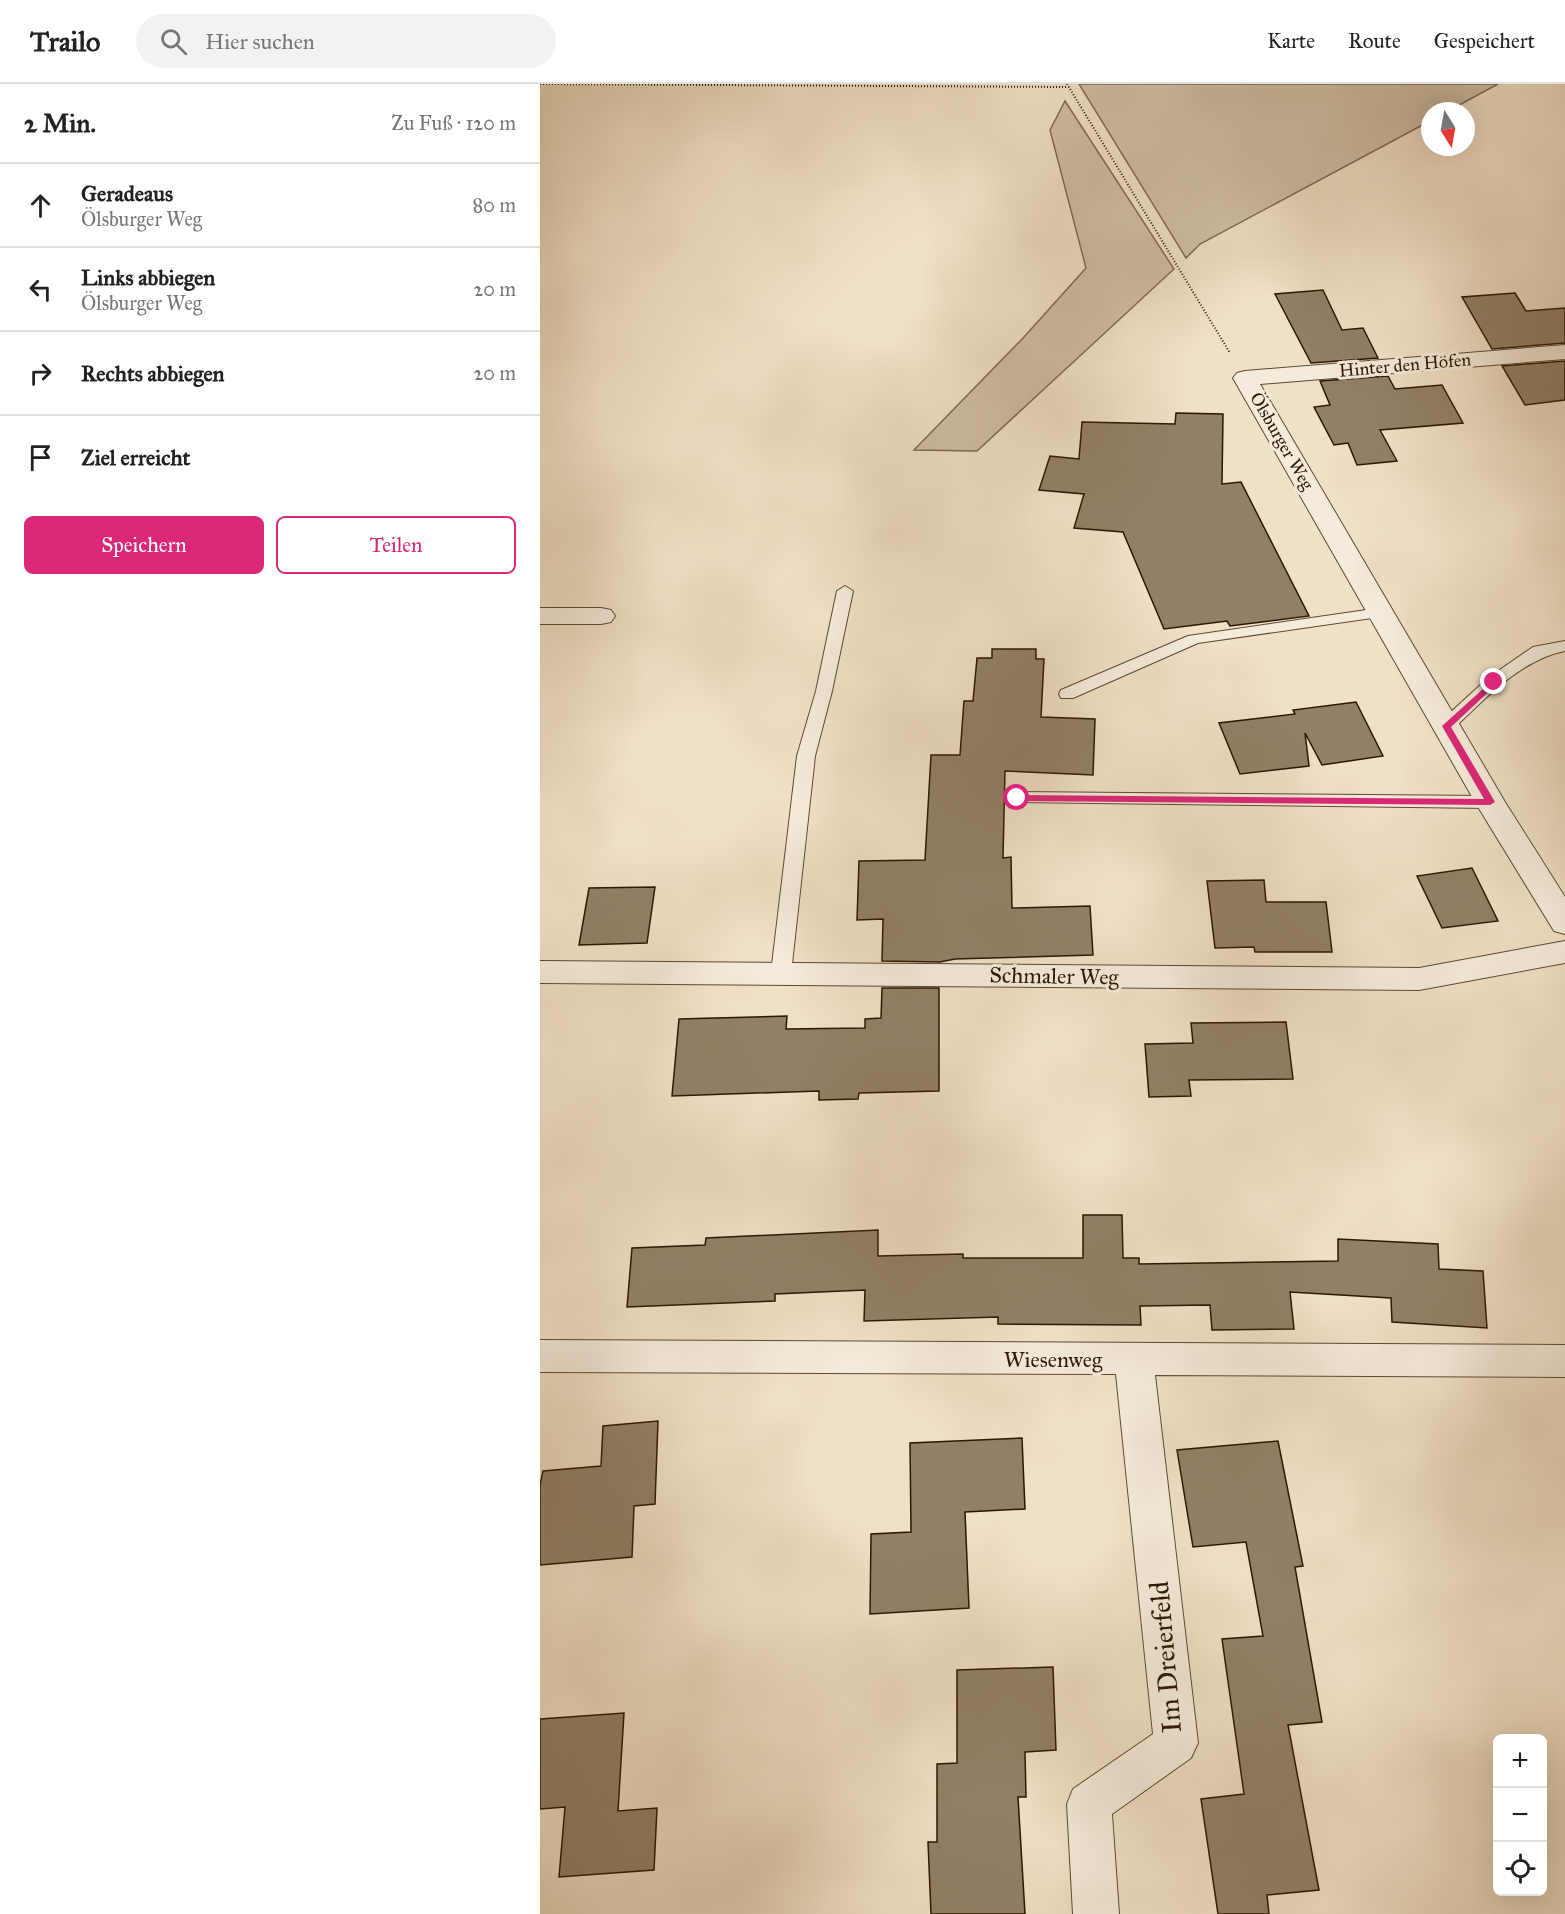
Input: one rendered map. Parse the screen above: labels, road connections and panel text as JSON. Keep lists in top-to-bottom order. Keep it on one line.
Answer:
{"streets":{"street":["Hinter den Höfen","Ölsburger Weg","Schmaler Weg","Wiesenweg","Im Dreierfeld"]},"crossings":[["Hinter den Höfen","Ölsburger Weg"],["Wiesenweg","Im Dreierfeld"]],"north":"bottom","page":{"header":"Trailo","search":"Hier suchen","nav":["Karte","Route","Gespeichert"],"heading":["2 Min.","Zu Fuß · 120 m"],"list":[["Geradeaus","Ölsburger Weg","80 m"],["Links abbiegen","Ölsburger Weg","20 m"],["Rechts abbiegen","20 m"],"Ziel erreicht"],"buttons":["Speichern","Teilen"],"map_buttons":["+","−"]}}
